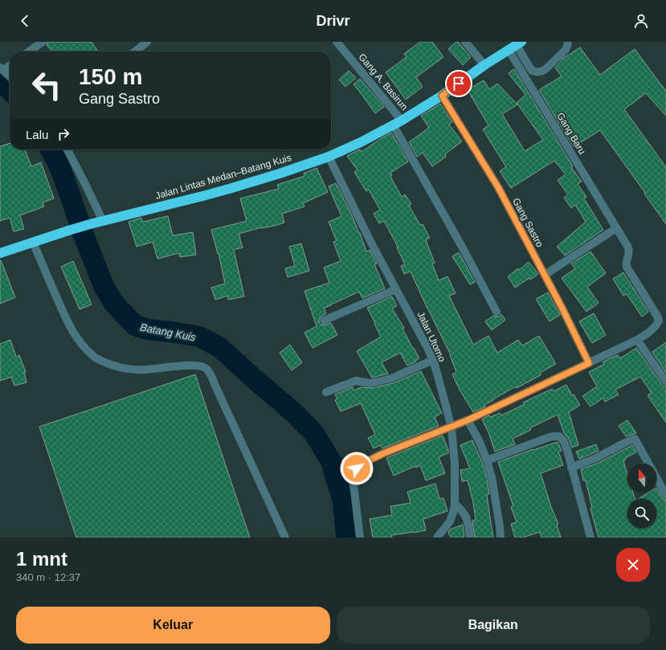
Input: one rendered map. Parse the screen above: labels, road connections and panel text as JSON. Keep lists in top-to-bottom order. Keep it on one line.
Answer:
{"streets":{"highway":["Jalan Lintas Medan–Batang Kuis"],"street":["Gang A. Basirun","Gang Baru","Gang Sastro","Jalan Utomo"]},"crossings":[["Gang A. Basirun","Jalan Lintas Medan–Batang Kuis"],["Gang Baru","Jalan Lintas Medan–Batang Kuis"],["Jalan Lintas Medan–Batang Kuis","Gang Sastro"],["Jalan Lintas Medan–Batang Kuis","Jalan Utomo"]],"water":["Batang Kuis"],"north":"top","page":{"header":"Drivr","turn":["150 m","Gang Sastro"],"then":"Lalu","heading":["1 mnt","340 m · 12:37"],"buttons":["Keluar","Bagikan"]}}
